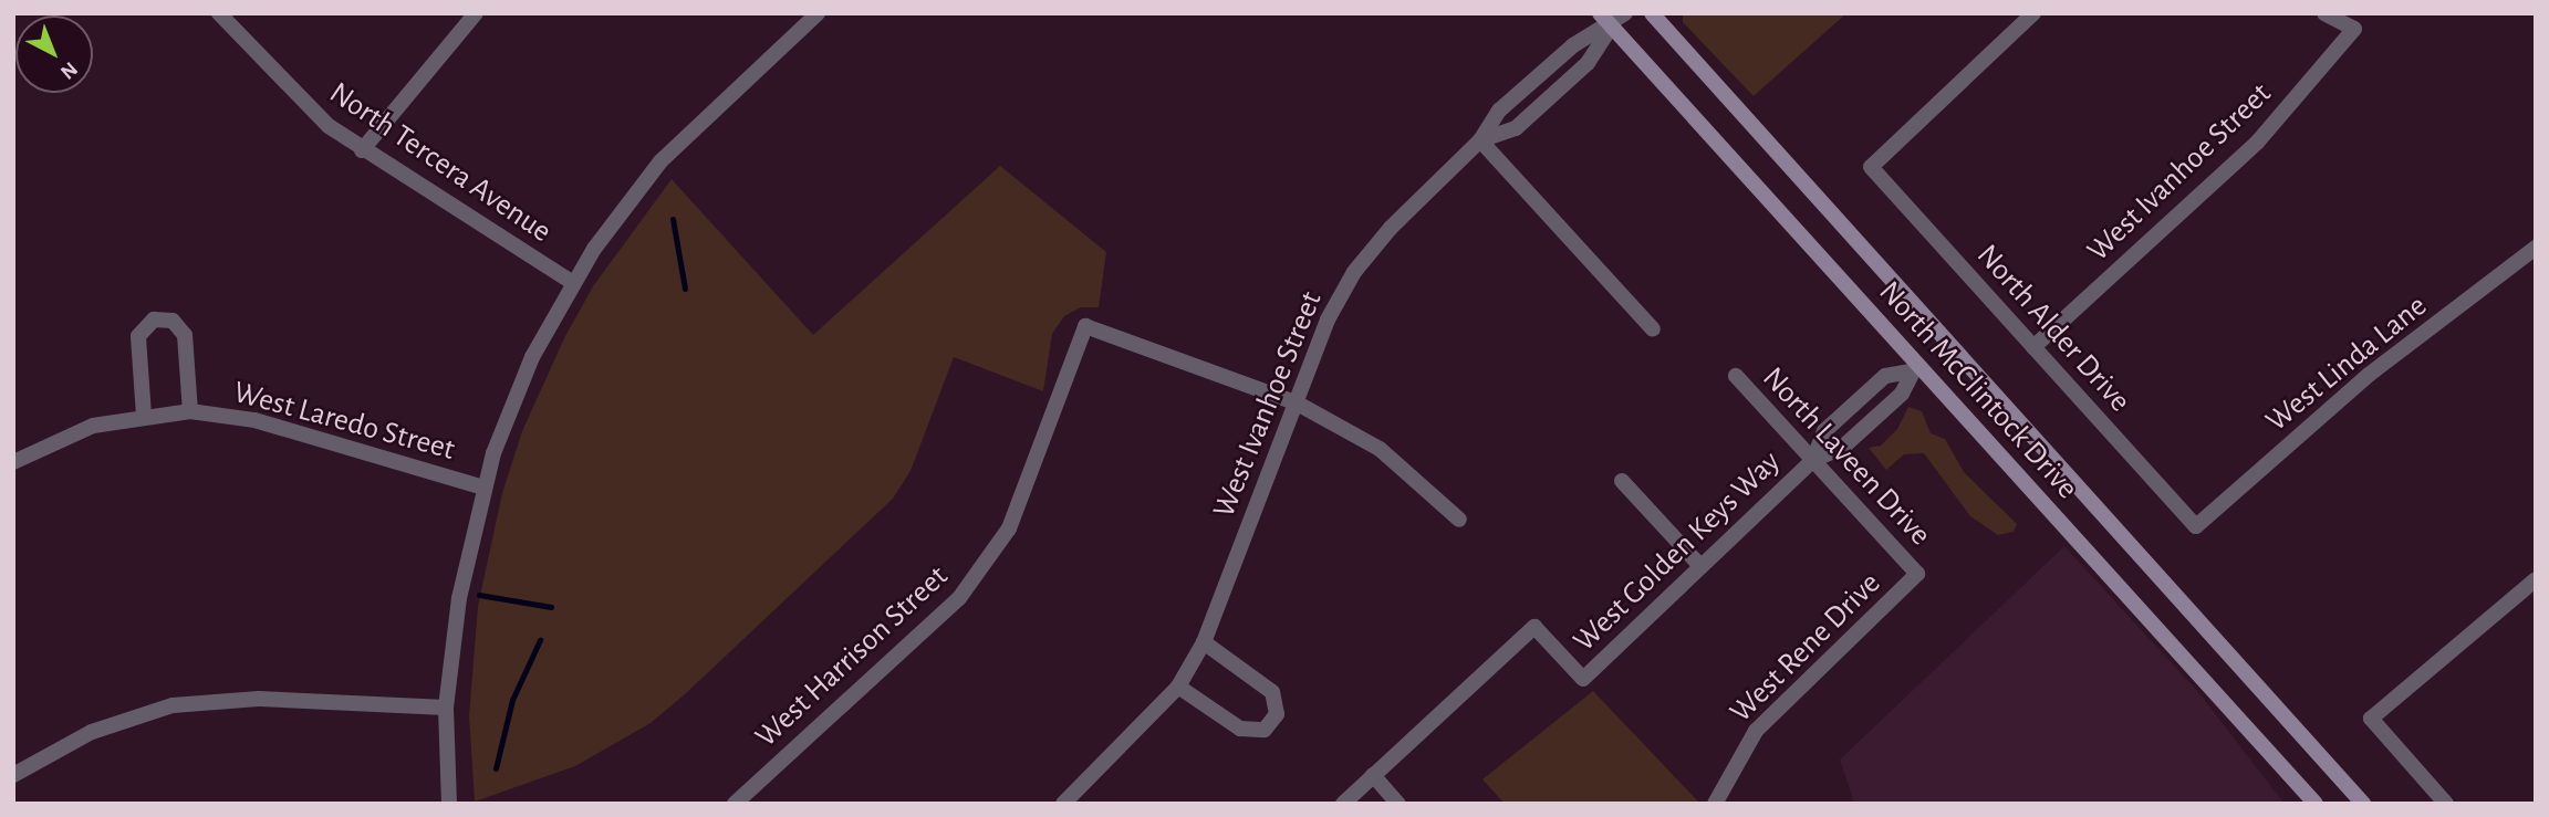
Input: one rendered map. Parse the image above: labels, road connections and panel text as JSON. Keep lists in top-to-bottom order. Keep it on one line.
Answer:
{"streets":{"main road":["North McClintock Drive"],"street":["North Tercera Avenue","West Ivanhoe Street","North Alder Drive","West Linda Lane","West Laredo Street","North Laveen Drive","West Golden Keys Way","West Rene Drive","West Harrison Street"]},"crossings":[["West Ivanhoe Street","North Alder Drive"],["West Ivanhoe Street","North McClintock Drive"],["West Ivanhoe Street","West Harrison Street"],["North Alder Drive","West Linda Lane"],["North McClintock Drive","West Golden Keys Way"],["North Laveen Drive","West Golden Keys Way"],["North Laveen Drive","West Rene Drive"]],"north":"bottom right"}
